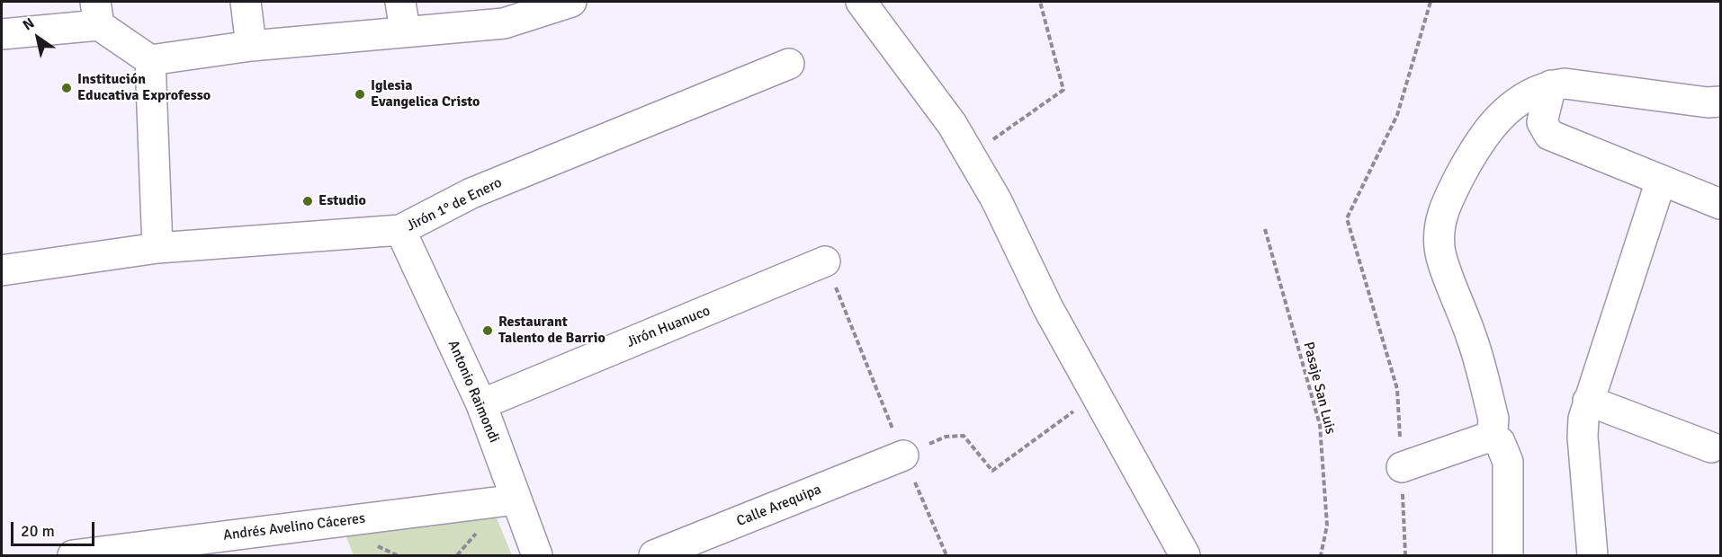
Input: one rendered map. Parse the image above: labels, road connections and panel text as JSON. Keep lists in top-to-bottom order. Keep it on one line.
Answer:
{"streets":{"street":["Jirón 1° de Enero","Jirón Huanuco","Antonio Raimondi","Calle Arequipa","Andrés Avelino Cáceres"],"path":["Pasaje San Luis"]},"crossings":[["Jirón 1° de Enero","Antonio Raimondi"],["Jirón Huanuco","Antonio Raimondi"],["Antonio Raimondi","Andrés Avelino Cáceres"]],"places":["Institución Educativa Exprofesso","Iglesia Evangelica Cristo","Estudio","Restaurant Talento de Barrio"],"scale_bar":"20 m","north":"top left"}
